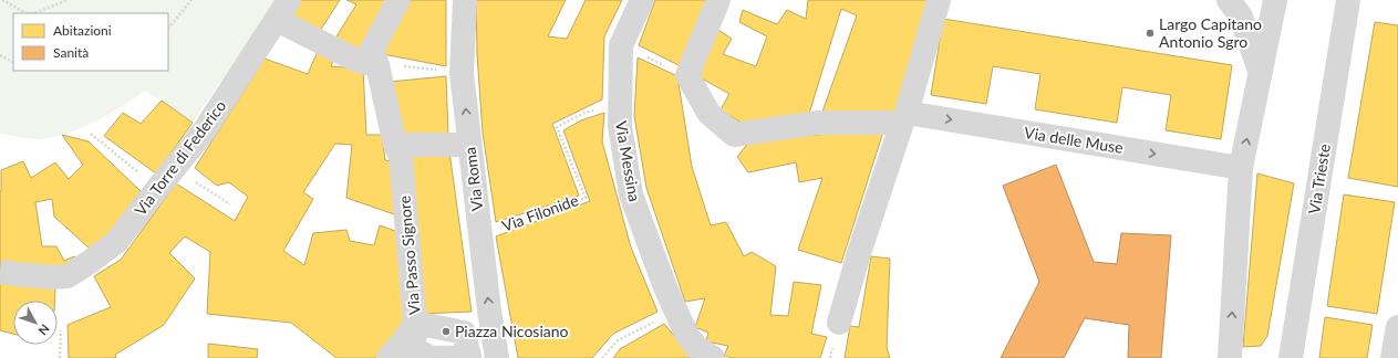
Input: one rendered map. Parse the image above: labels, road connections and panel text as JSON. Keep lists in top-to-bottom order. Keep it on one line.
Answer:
{"streets":{"street":["Via delle Muse","Via Torre di Federico","Via Messina","Via Roma","Via Trieste","Via Passo Signore"],"path":["Via Filonide"]},"crossings":[["Via Roma","Via Filonide"]],"one_way":["Via delle Muse","Via Roma"],"places":["Largo Capitano Antonio Sgro","Piazza Nicosiano"],"legend":["Abitazioni","Sanità"],"north":"bottom right"}
